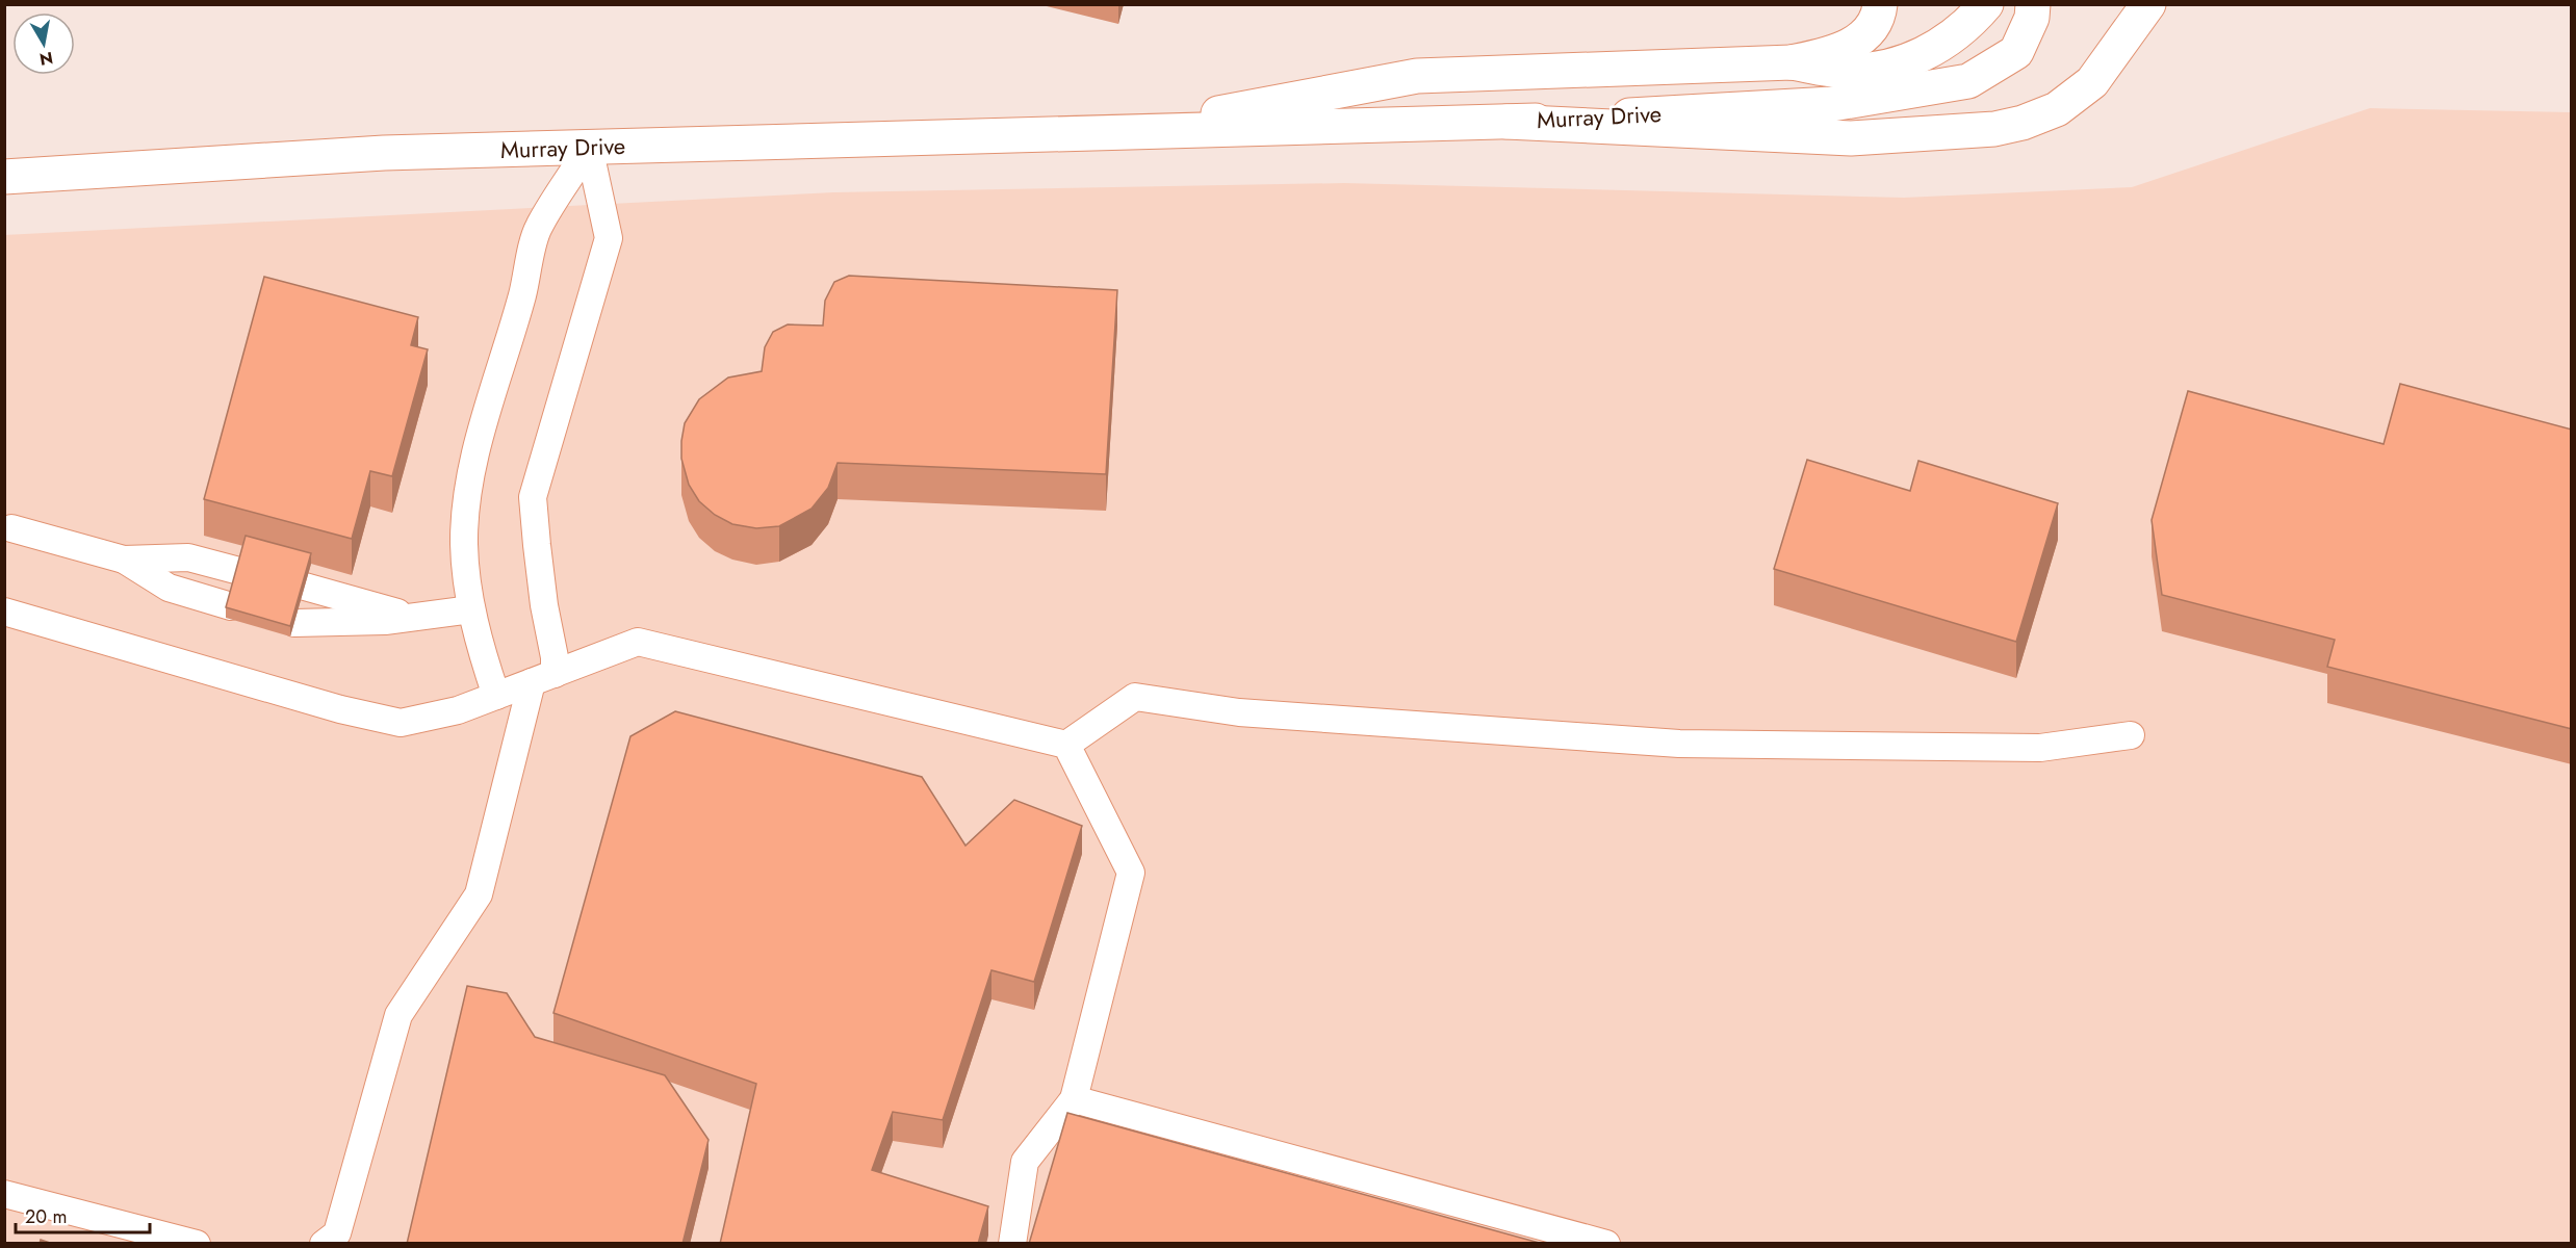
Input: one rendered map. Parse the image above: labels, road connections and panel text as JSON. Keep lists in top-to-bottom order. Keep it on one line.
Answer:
{"streets":{"main road":["Murray Drive"]},"scale_bar":"20 m","north":"bottom"}
